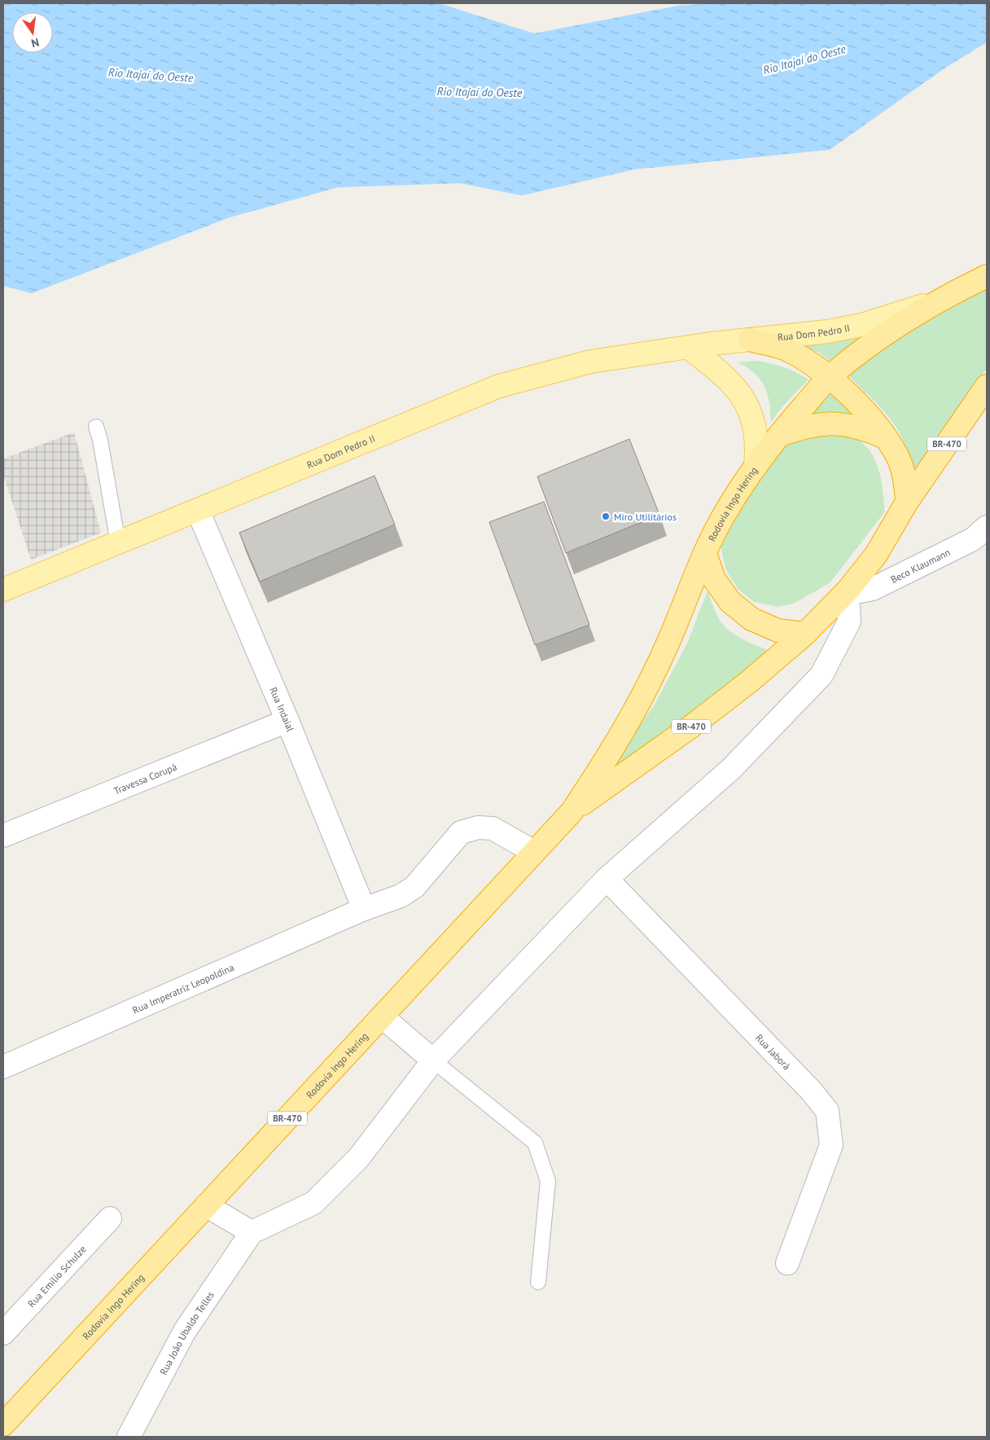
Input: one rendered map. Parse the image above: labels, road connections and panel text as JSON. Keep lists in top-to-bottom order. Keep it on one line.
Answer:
{"streets":{"highway":["BR-470","Rodovia Ingo Hering"],"main road":["Rua Dom Pedro II"],"street":["Beco Klaumann","Rua Indaial","Travessa Corupá","Rua Imperatriz Leopoldina","Rua Jaborá","Rua Emílio Schulze","Rua João Ubaldo Telles"]},"crossings":[["Rua Dom Pedro II","Rodovia Ingo Hering"],["Rua Dom Pedro II","Rua Indaial"],["Rodovia Ingo Hering","Beco Klaumann"],["Rodovia Ingo Hering","Rua Imperatriz Leopoldina"],["Rua Indaial","Travessa Corupá"],["Rua Indaial","Rua Imperatriz Leopoldina"]],"water":["Rio Itajaí do Oeste"],"places":["Miro Utilitários"],"north":"bottom"}
